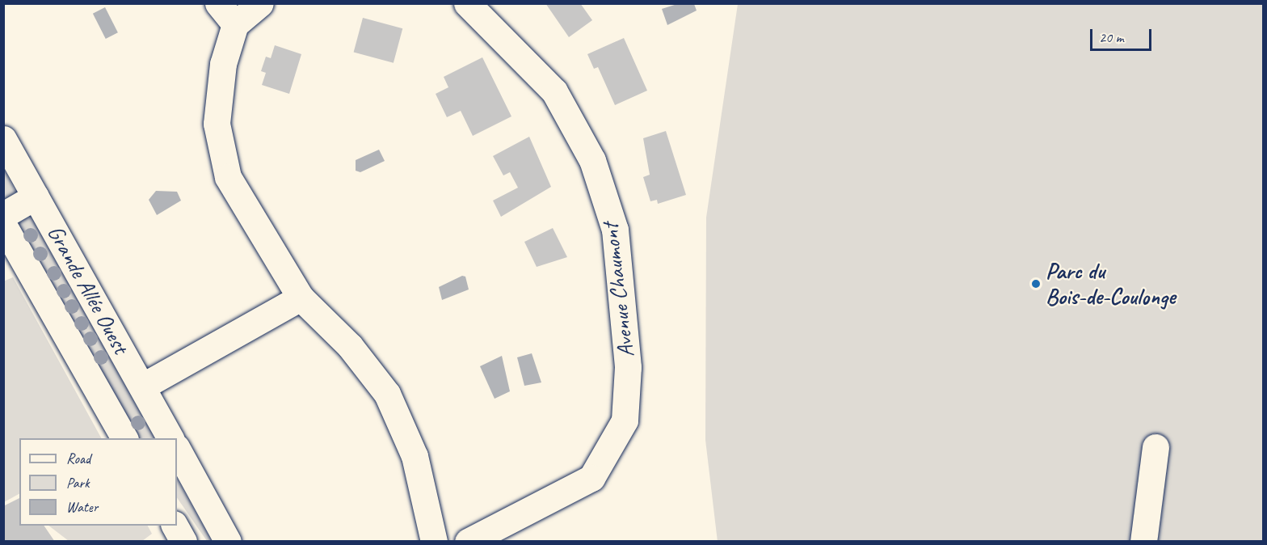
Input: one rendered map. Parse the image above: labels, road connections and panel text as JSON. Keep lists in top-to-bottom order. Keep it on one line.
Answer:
{"streets":{"street":["Grande Allée Ouest","Avenue Chaumont"]},"places":["Parc du Bois-de-Coulonge"],"legend":["Road","Park","Water"],"scale_bar":"20 m"}
